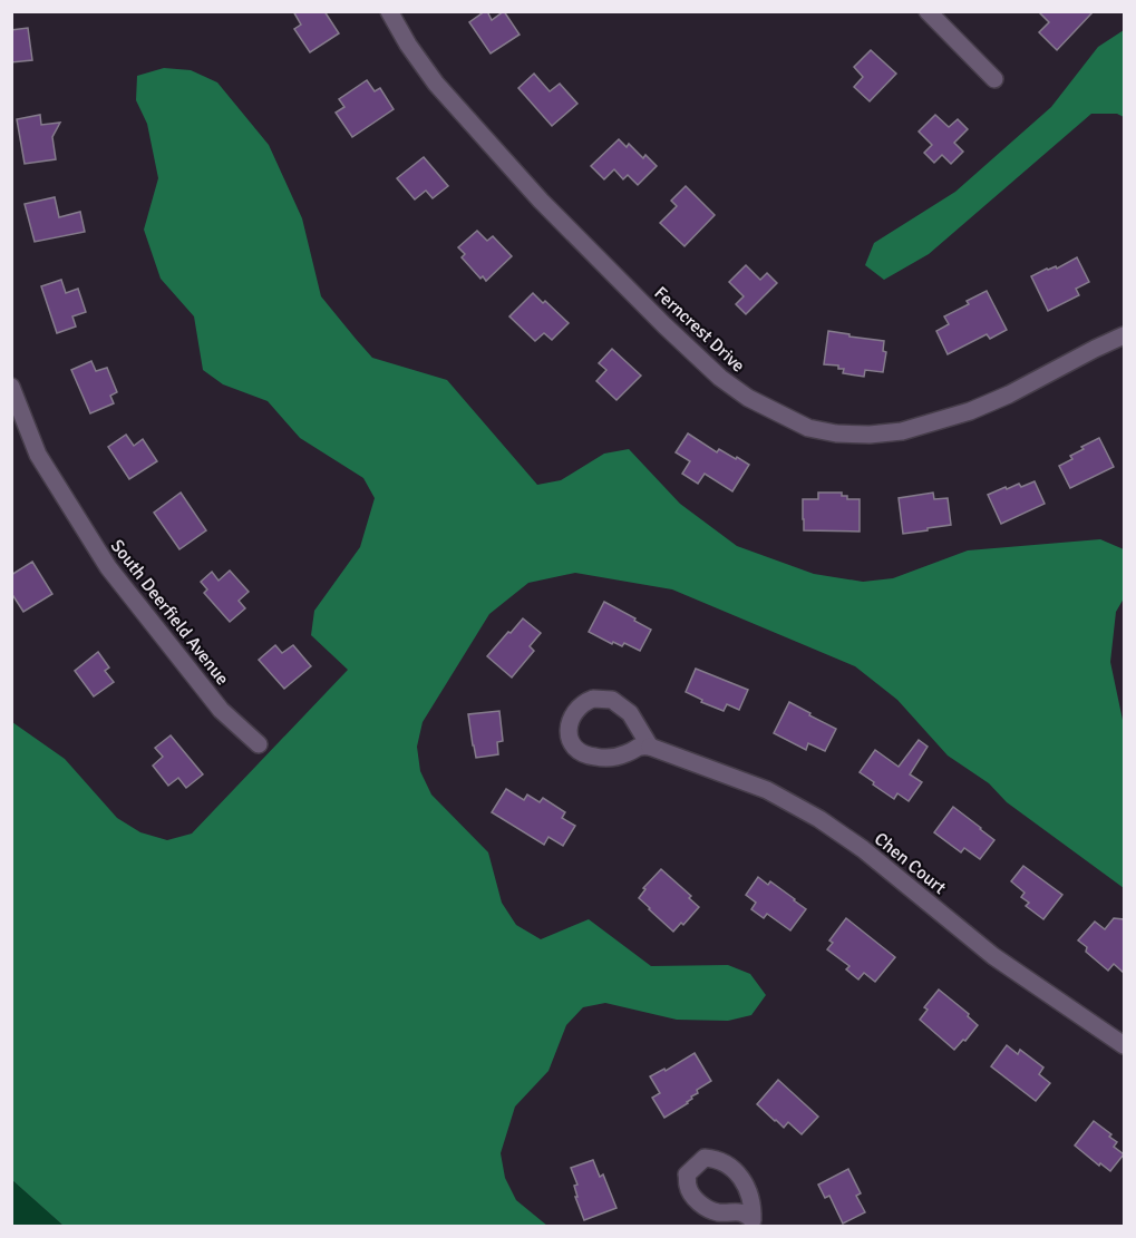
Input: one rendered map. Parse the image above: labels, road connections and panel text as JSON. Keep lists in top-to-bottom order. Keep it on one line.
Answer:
{"streets":{"street":["Ferncrest Drive","South Deerfield Avenue","Chen Court"]}}
